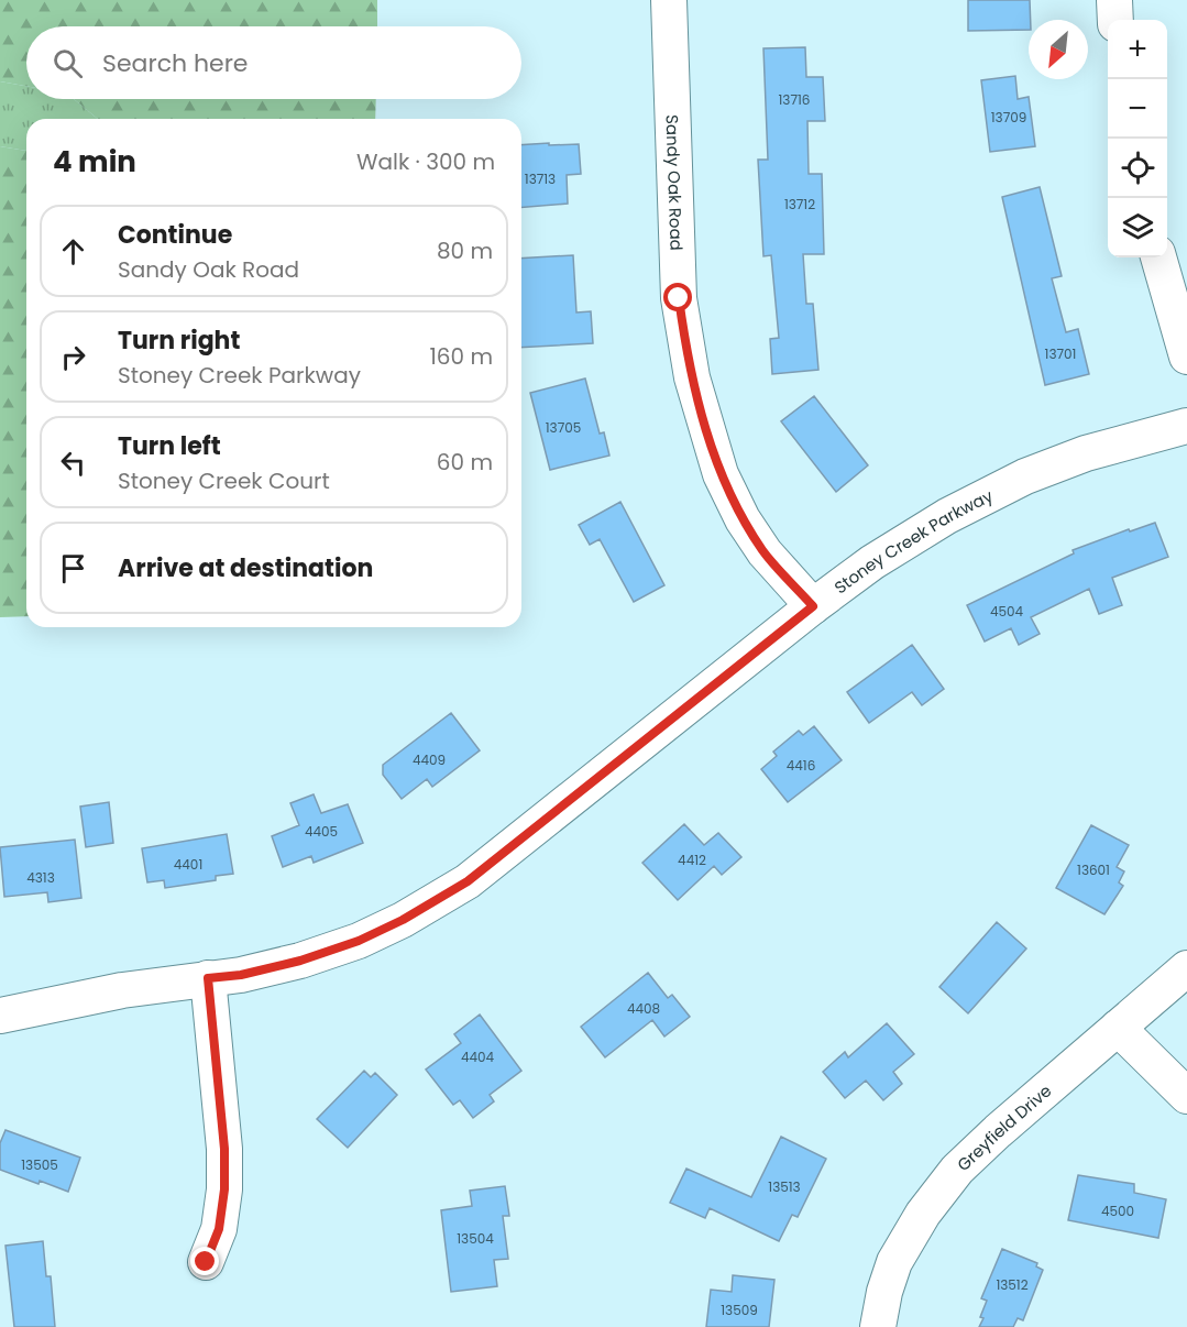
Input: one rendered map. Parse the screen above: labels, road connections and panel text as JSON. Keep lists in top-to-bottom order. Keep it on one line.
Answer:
{"streets":{"street":["Sandy Oak Road","Stoney Creek Parkway","Greyfield Drive"]},"crossings":[["Sandy Oak Road","Stoney Creek Parkway"]],"house_numbers":["13716","13709","13713","13712","13701","13705","4504","4409","4416","4405","4412","4401","13601","4313","4408","4404","13505","13513","4500","13504","13512","13509"],"north":"bottom left","page":{"map_buttons":["+","−"],"search":"Search here","heading":["4 min","Walk · 300 m"],"list":[["Continue","Sandy Oak Road","80 m"],["Turn right","Stoney Creek Parkway","160 m"],["Turn left","Stoney Creek Court","60 m"],"Arrive at destination"]}}
